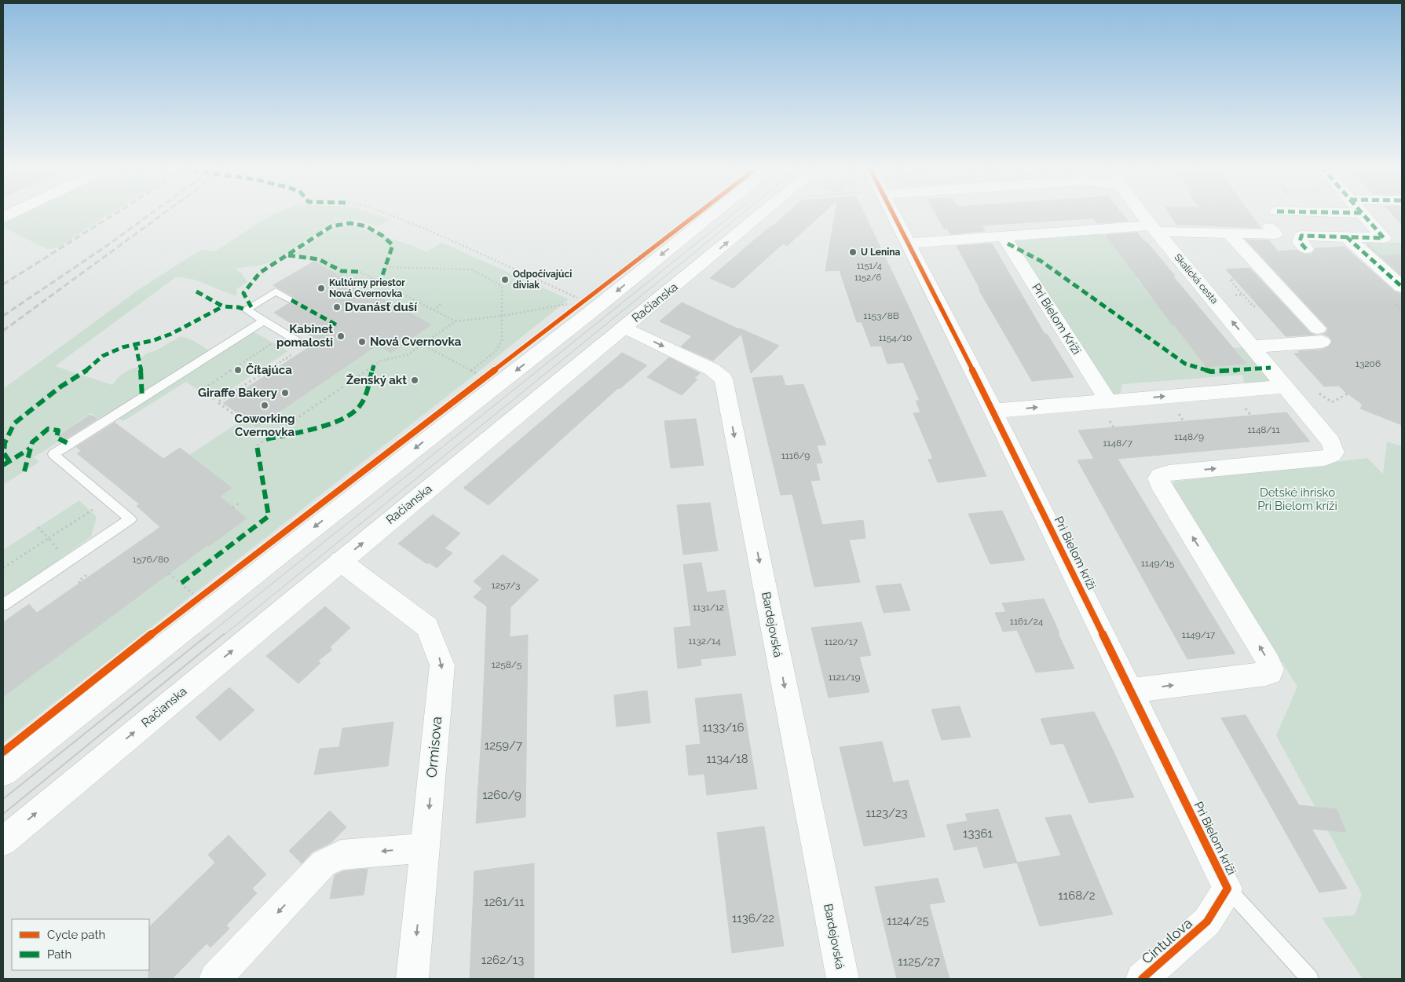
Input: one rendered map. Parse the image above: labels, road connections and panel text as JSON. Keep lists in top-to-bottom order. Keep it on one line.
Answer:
{"streets":{"street":["Skalická cesta","Račianska","Pri Bielom Kríži","Pri Bielom kríži","Bardejovská","Ormisova","Cintulova"]},"crossings":[["Skalická cesta","Pri Bielom kríži"],["Račianska","Bardejovská"],["Račianska","Ormisova"],["Pri Bielom kríži","Cintulova"]],"one_way":["Bardejovská","Ormisova"],"parks":["Detské ihrisko Pri Bielom kríži"],"places":["U Lenina","Odpočívajúci diviak","Kultúrny priestor Nová Cvernovka","Dvanásť duší","Kabinet pomalosti","Nová Cvernovka","Čítajúca","Ženský akt","Giraffe Bakery","Coworking Cvernovka"],"house_numbers":["1151/4","1152/6","1153/8B","1154/10","13206","1148/11","1148/9","1148/7","1116/9","1576/80","1149/15","1257/3","1131/12","1161/24","1149/17","1132/14","1120/17","1258/5","1121/19","1133/16","1259/7","1134/18","1260/9","1123/23","13361","1168/2","1261/11","1136/22","1124/25","1262/13","1125/27"],"legend":["Cycle path","Path"]}
